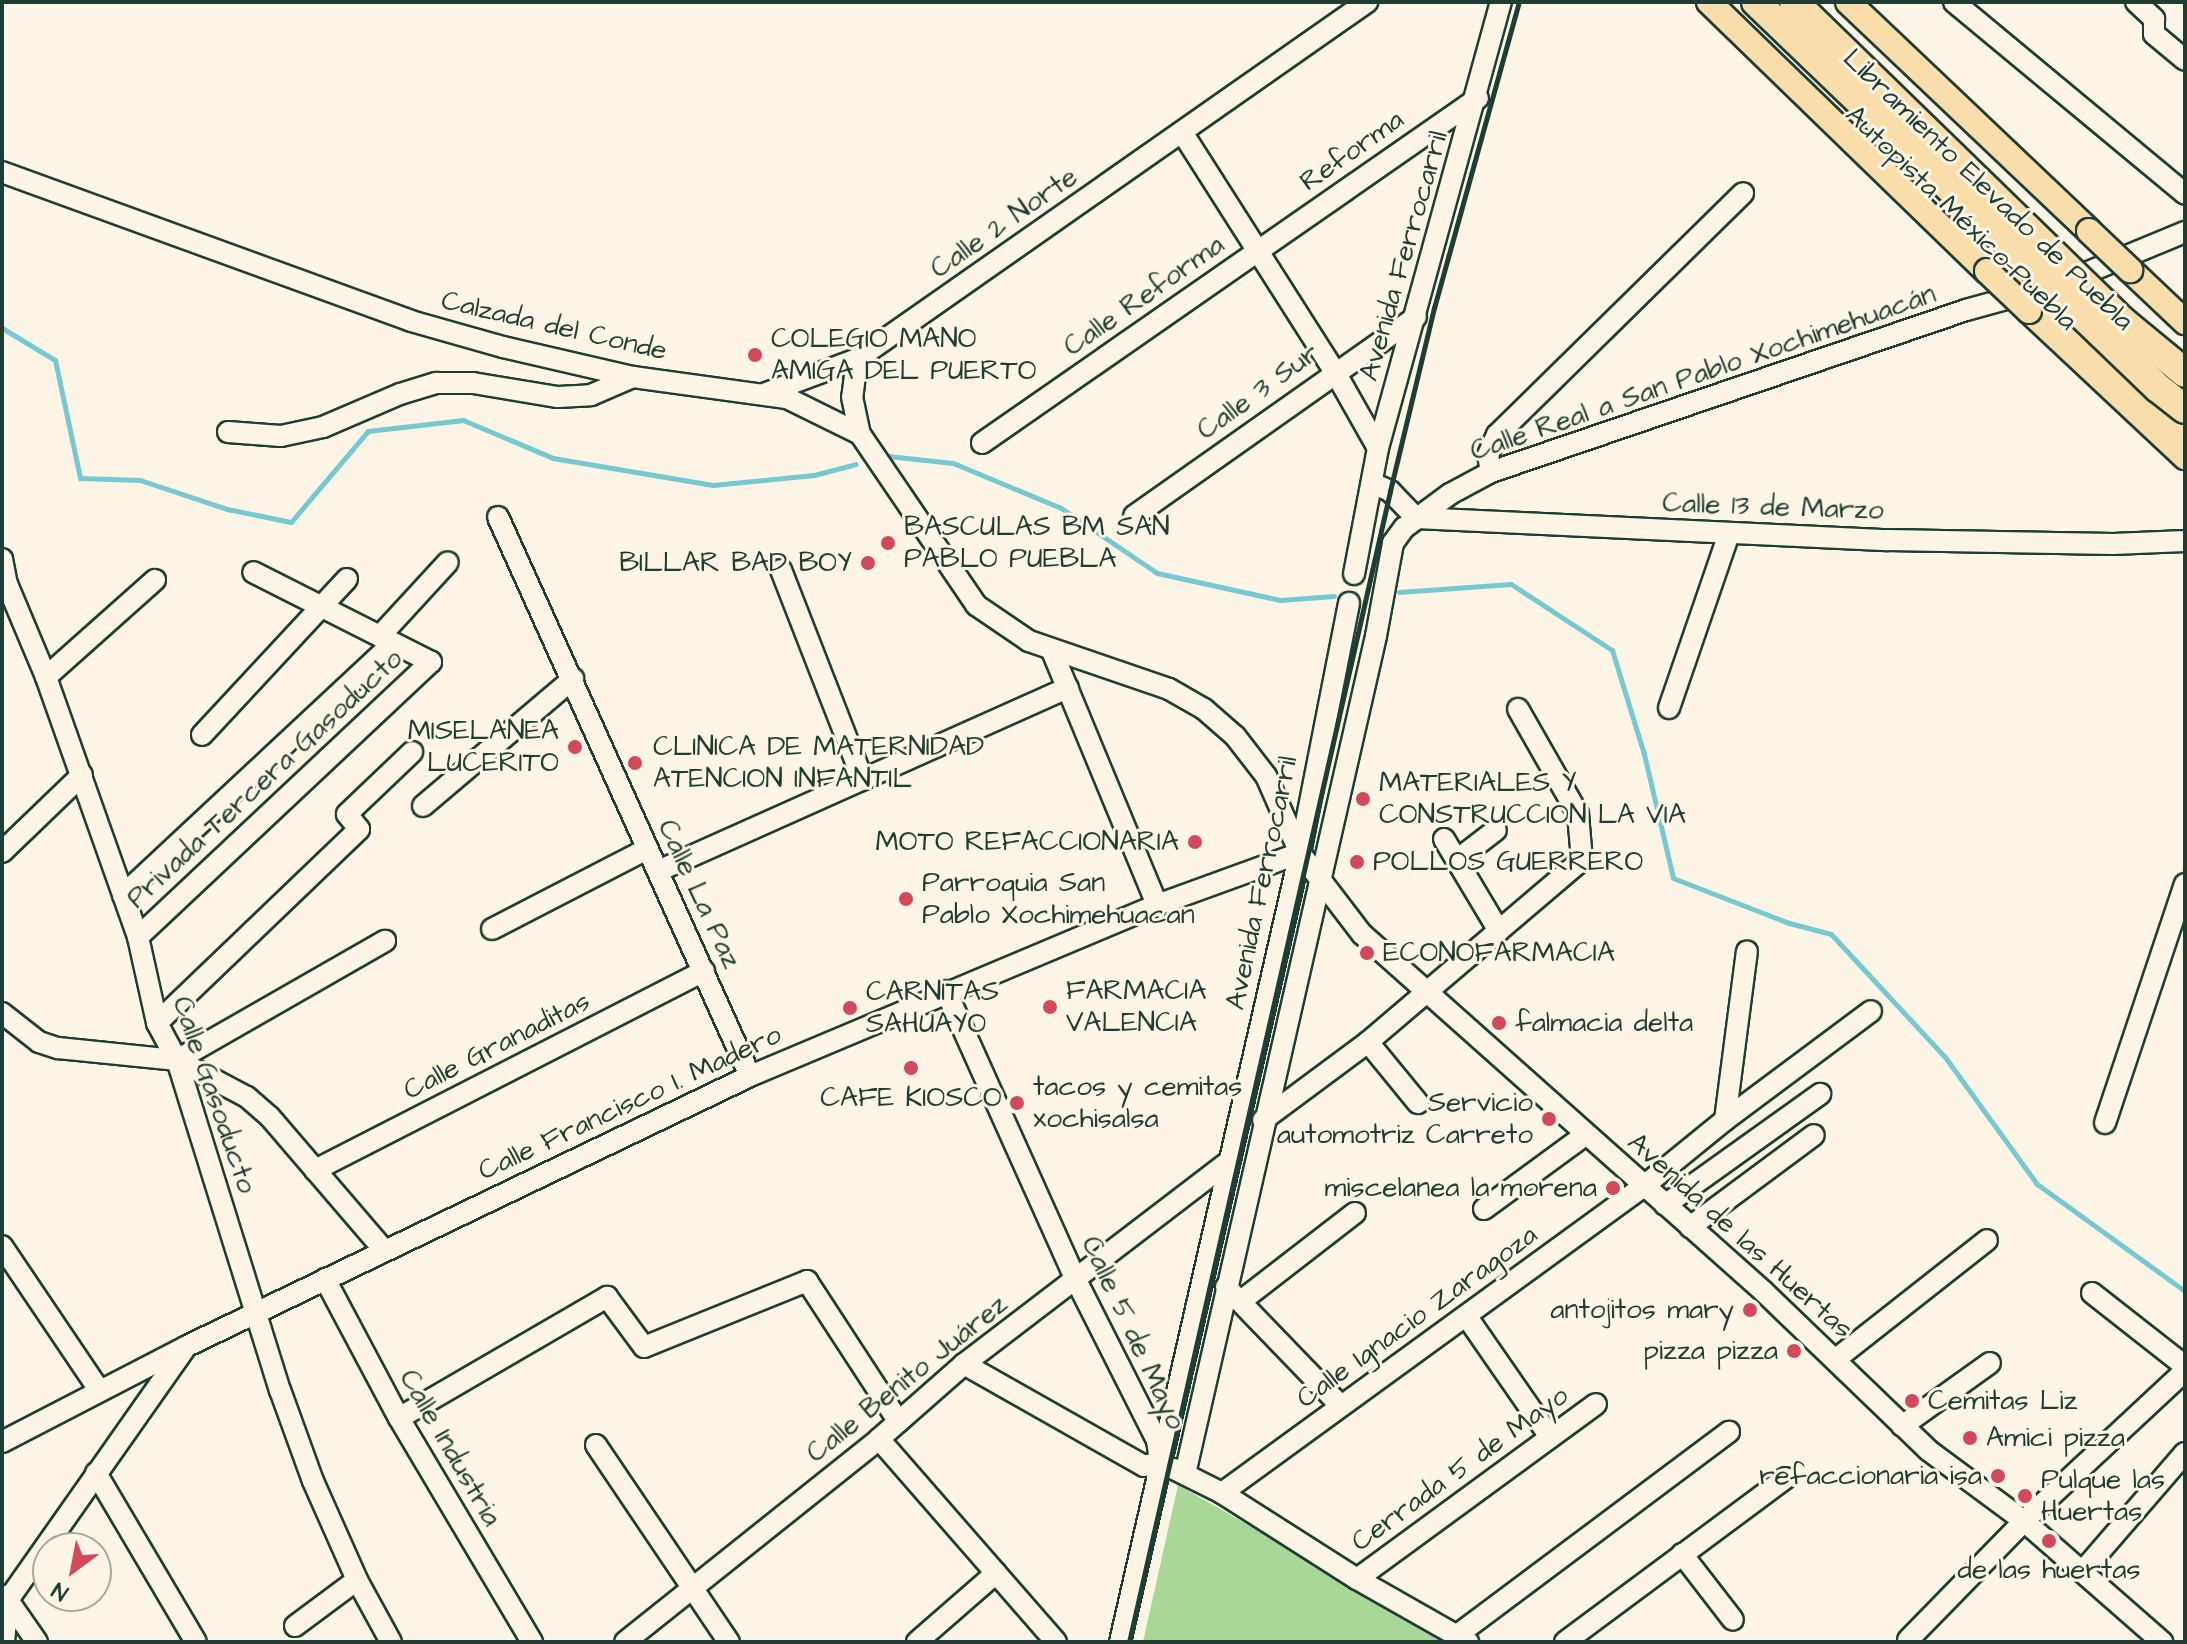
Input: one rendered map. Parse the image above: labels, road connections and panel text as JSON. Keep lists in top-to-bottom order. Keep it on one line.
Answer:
{"streets":{"highway":["Libramiento Elevado de Puebla","Autopista México-Puebla"],"street":["Reforma","Calle 2 Norte","Avenida Ferrocarril","Calle Reforma","Calzada del Conde","Calle Real a San Pablo Xochimehuacán","Calle 3 Sur","Calle 13 de Marzo","Privada Tercera Gasoducto","Calle La Paz","Calle Granaditas","Calle Gasoducto","Calle Francisco I. Madero","Avenida de las Huertas","Calle Ignacio Zaragoza","Calle 5 de Mayo","Calle Benito Juárez","Calle Industria","Cerrada 5 de Mayo"]},"crossings":[["Reforma","Avenida Ferrocarril"],["Reforma","Calle Reforma"],["Libramiento Elevado de Puebla","Autopista México-Puebla"],["Autopista México-Puebla","Calle Real a San Pablo Xochimehuacán"],["Calle 2 Norte","Calzada del Conde"],["Avenida Ferrocarril","Calzada del Conde"],["Avenida Ferrocarril","Calle 3 Sur"],["Avenida Ferrocarril","Calle Francisco I. Madero"],["Avenida Ferrocarril","Avenida de las Huertas"],["Avenida Ferrocarril","Calle 5 de Mayo"],["Avenida Ferrocarril","Calle Benito Juárez"],["Calzada del Conde","Calle Francisco I. Madero"],["Calzada del Conde","Avenida de las Huertas"],["Calle Real a San Pablo Xochimehuacán","Calle 13 de Marzo"],["Calle Real a San Pablo Xochimehuacán","Avenida de las Huertas"],["Calle Real a San Pablo Xochimehuacán","Calle 5 de Mayo"],["Privada Tercera Gasoducto","Calle Gasoducto"],["Calle La Paz","Calle Granaditas"],["Calle La Paz","Calle Francisco I. Madero"],["Calle Gasoducto","Calle Francisco I. Madero"],["Calle Francisco I. Madero","Avenida de las Huertas"],["Calle Francisco I. Madero","Calle 5 de Mayo"],["Calle Francisco I. Madero","Calle Industria"],["Avenida de las Huertas","Calle Ignacio Zaragoza"],["Calle Ignacio Zaragoza","Calle 5 de Mayo"],["Calle 5 de Mayo","Calle Benito Juárez"],["Calle 5 de Mayo","Cerrada 5 de Mayo"]],"places":["COLEGIO MANO AMIGA DEL PUERTO","BASCULAS BM SAN PABLO PUEBLA","BILLAR BAD BOY","MISELANEA LUCERITO","CLINICA DE MATERNIDAD ATENCION INFANTIL","MATERIALES Y CONSTRUCCION LA VIA","MOTO REFACCIONARIA","POLLOS GUERRERO","Parroquia San Pablo Xochimehuacan","ECONOFARMACIA","FARMACIA VALENCIA","CARNITAS SAHUAYO","falmacia delta","CAFE KIOSCO","tacos y cemitas xochisalsa","Servicio automotriz Carreto","miscelanea la morena","antojitos mary","pizza pizza","Cemitas Liz","Amici pizza","refaccionaria isa","Pulque las Huertas","de las huertas"],"north":"bottom left"}
